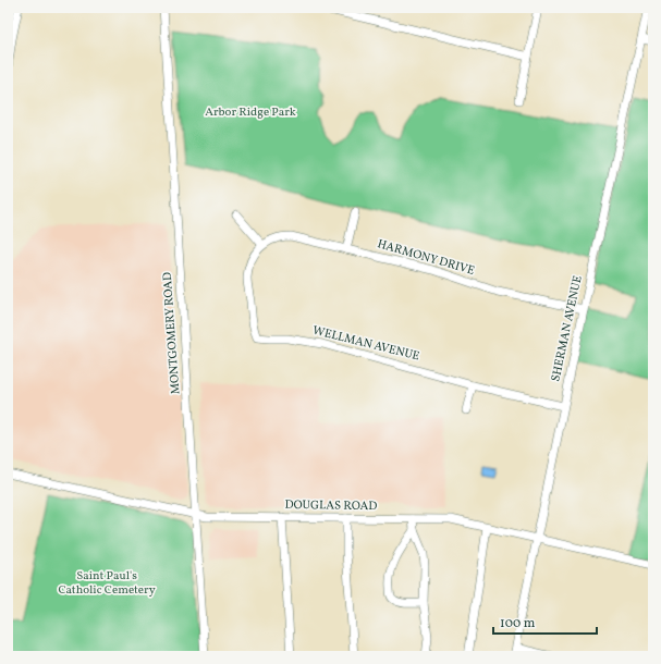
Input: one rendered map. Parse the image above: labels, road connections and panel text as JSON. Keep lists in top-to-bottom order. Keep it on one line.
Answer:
{"streets":{"street":["HARMONY DRIVE","SHERMAN AVENUE","MONTGOMERY ROAD","WELLMAN AVENUE","DOUGLAS ROAD"]},"crossings":[["HARMONY DRIVE","SHERMAN AVENUE"],["HARMONY DRIVE","WELLMAN AVENUE"],["SHERMAN AVENUE","WELLMAN AVENUE"],["SHERMAN AVENUE","DOUGLAS ROAD"],["MONTGOMERY ROAD","DOUGLAS ROAD"]],"parks":["Arbor Ridge Park","Saint Paul's Catholic Cemetery"],"scale_bar":"100 m"}
